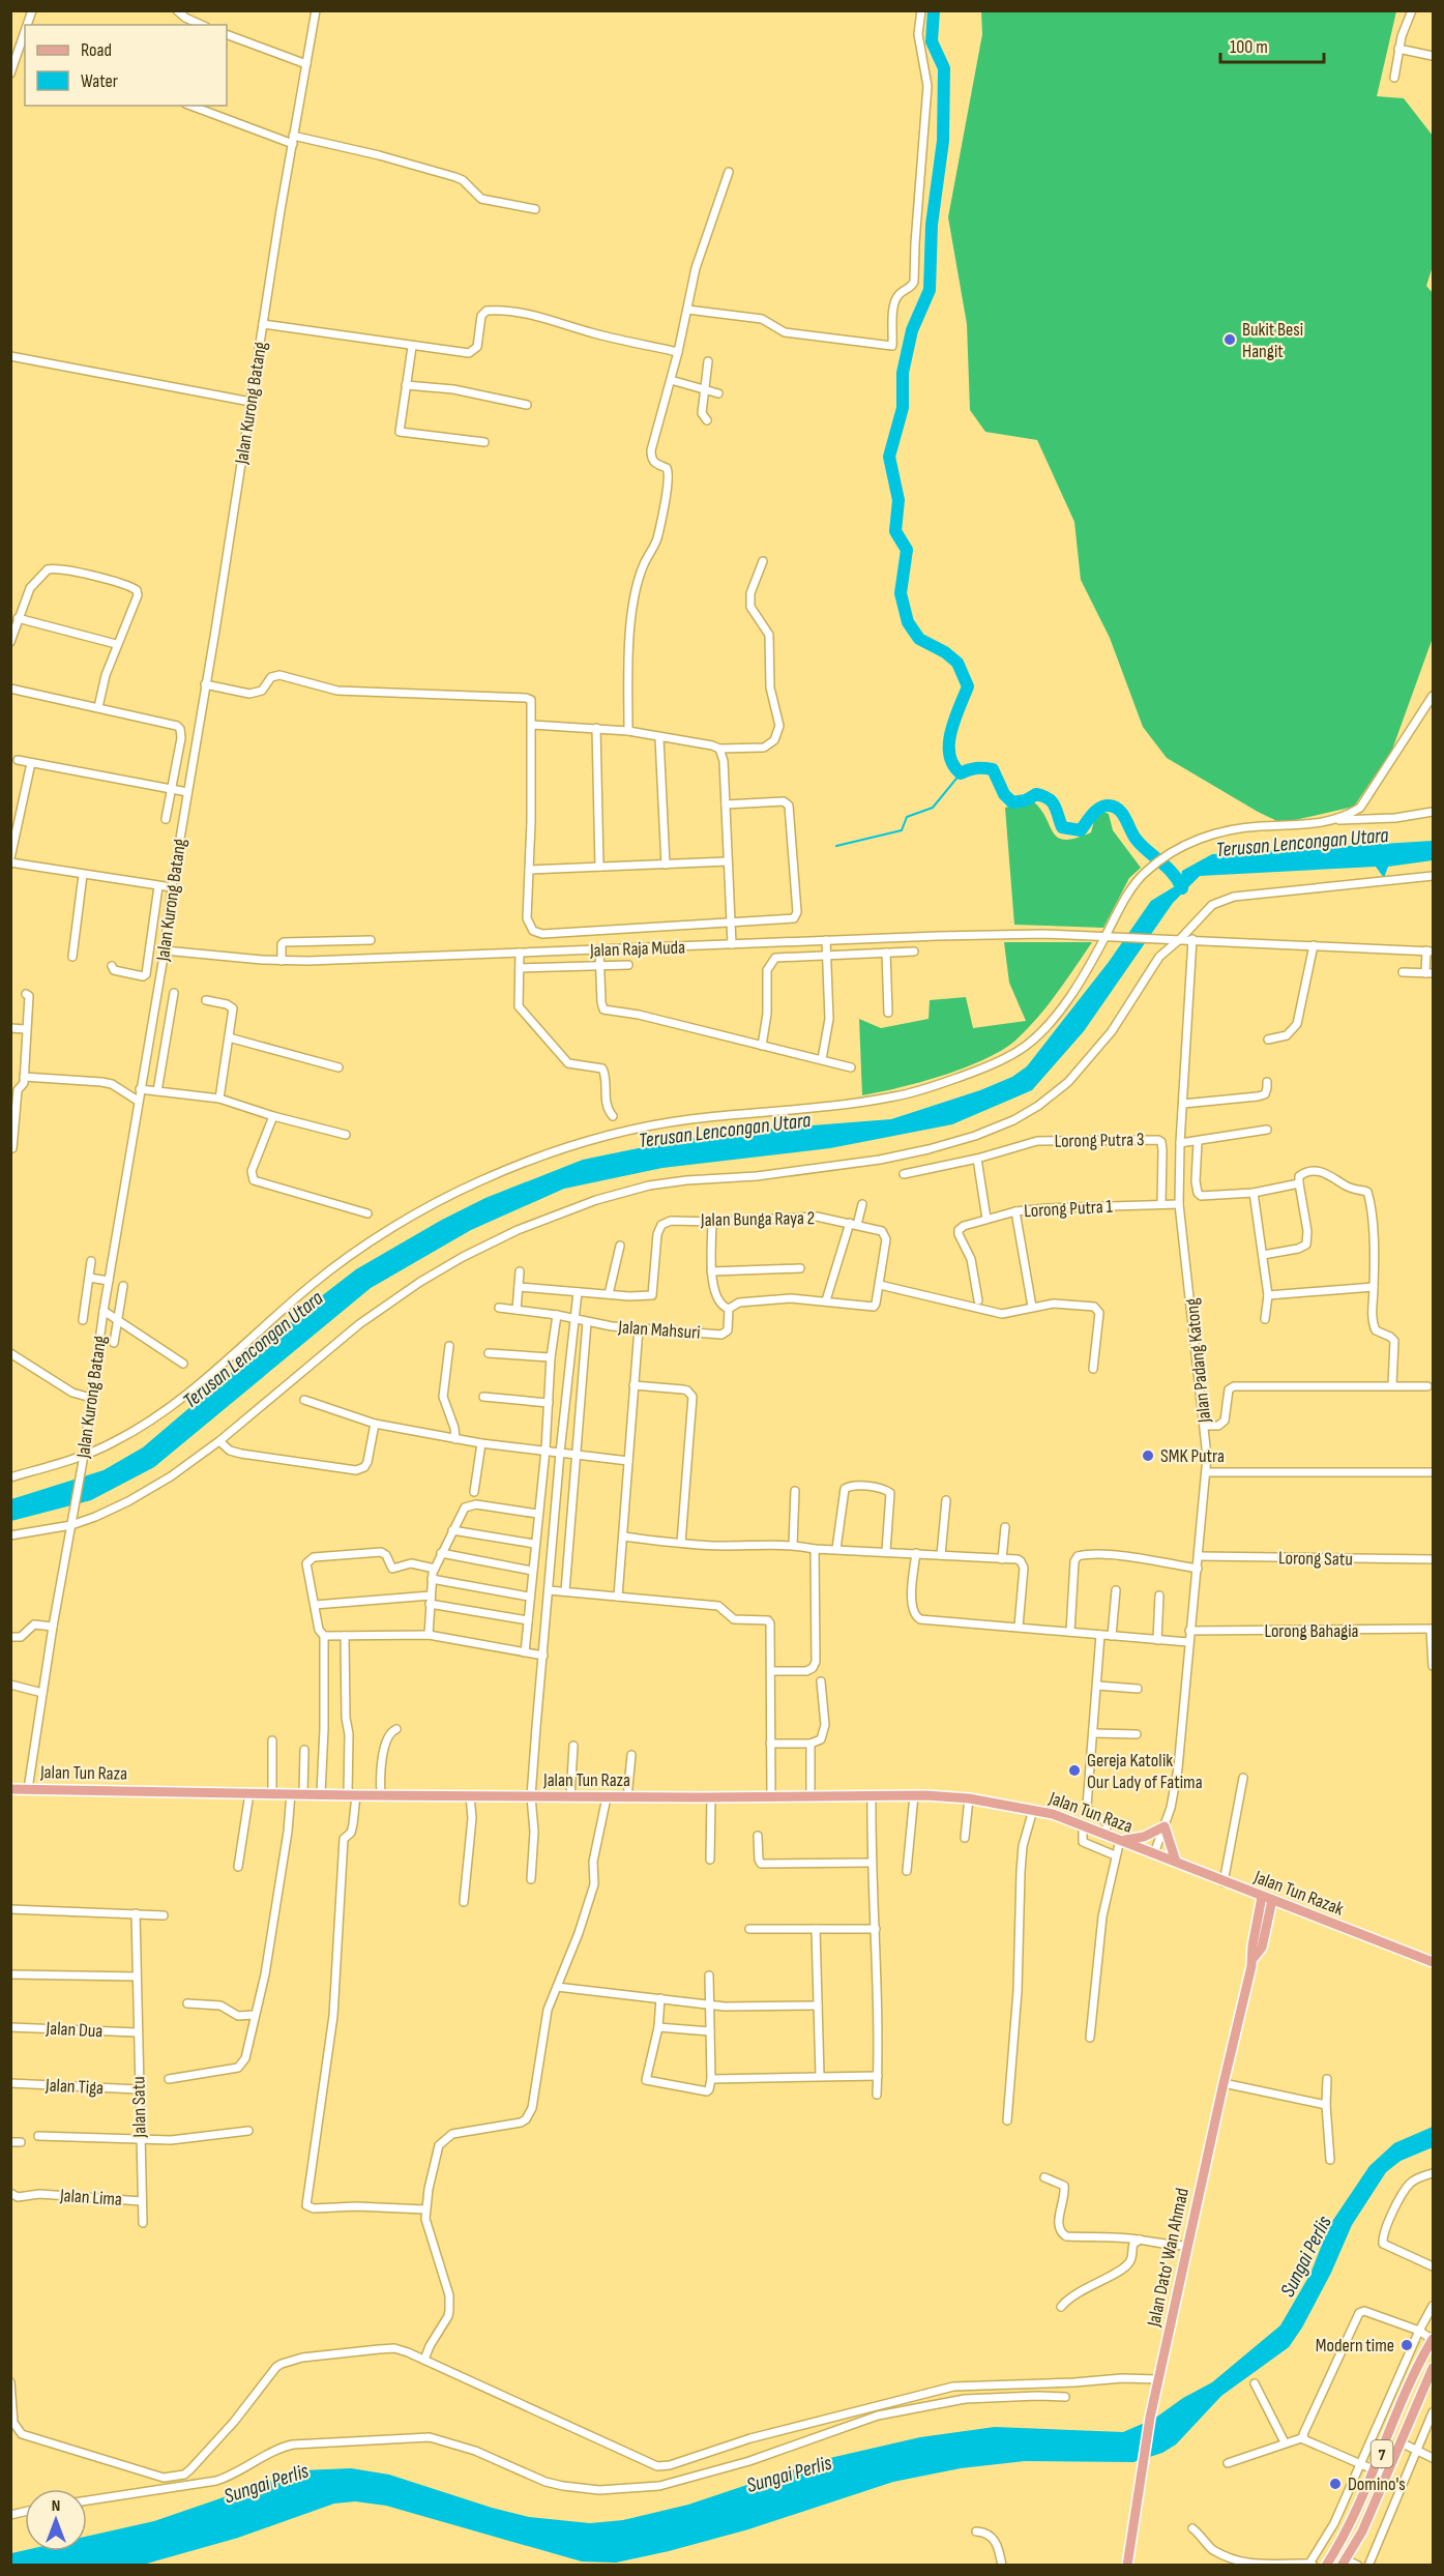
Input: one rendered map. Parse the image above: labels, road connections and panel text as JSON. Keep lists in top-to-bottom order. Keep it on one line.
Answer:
{"streets":{"main road":["Jalan Tun Raza","Jalan Tun Razak","Jalan Dato' Wan Ahmad","7"],"street":["Jalan Kurong Batang","Jalan Raja Muda","Lorong Putra 3","Lorong Putra 1","Jalan Bunga Raya 2","Jalan Mahsuri","Jalan Padang Katong","Lorong Satu","Lorong Bahagia","Jalan Dua","Jalan Tiga","Jalan Satu","Jalan Lima"]},"crossings":[["Jalan Kurong Batang","Jalan Raja Muda"],["Jalan Kurong Batang","Jalan Tun Raza"],["Jalan Raja Muda","Jalan Padang Katong"],["Lorong Putra 3","Lorong Putra 1"],["Lorong Putra 1","Jalan Padang Katong"],["Jalan Padang Katong","Lorong Satu"],["Jalan Padang Katong","Lorong Bahagia"],["Jalan Padang Katong","Jalan Tun Raza"],["Jalan Padang Katong","Jalan Tun Razak"],["Jalan Tun Raza","Jalan Tun Razak"],["Jalan Dua","Jalan Satu"],["Jalan Tiga","Jalan Satu"],["Jalan Satu","Jalan Lima"]],"water":["Terusan Lencongan Utara","Sungai Perlis"],"places":["Bukit Besi Hangit","SMK Putra","Gereja Katolik Our Lady of Fatima","Modern time","Domino's"],"legend":["Road","Water"],"scale_bar":"100 m","north":"top"}
